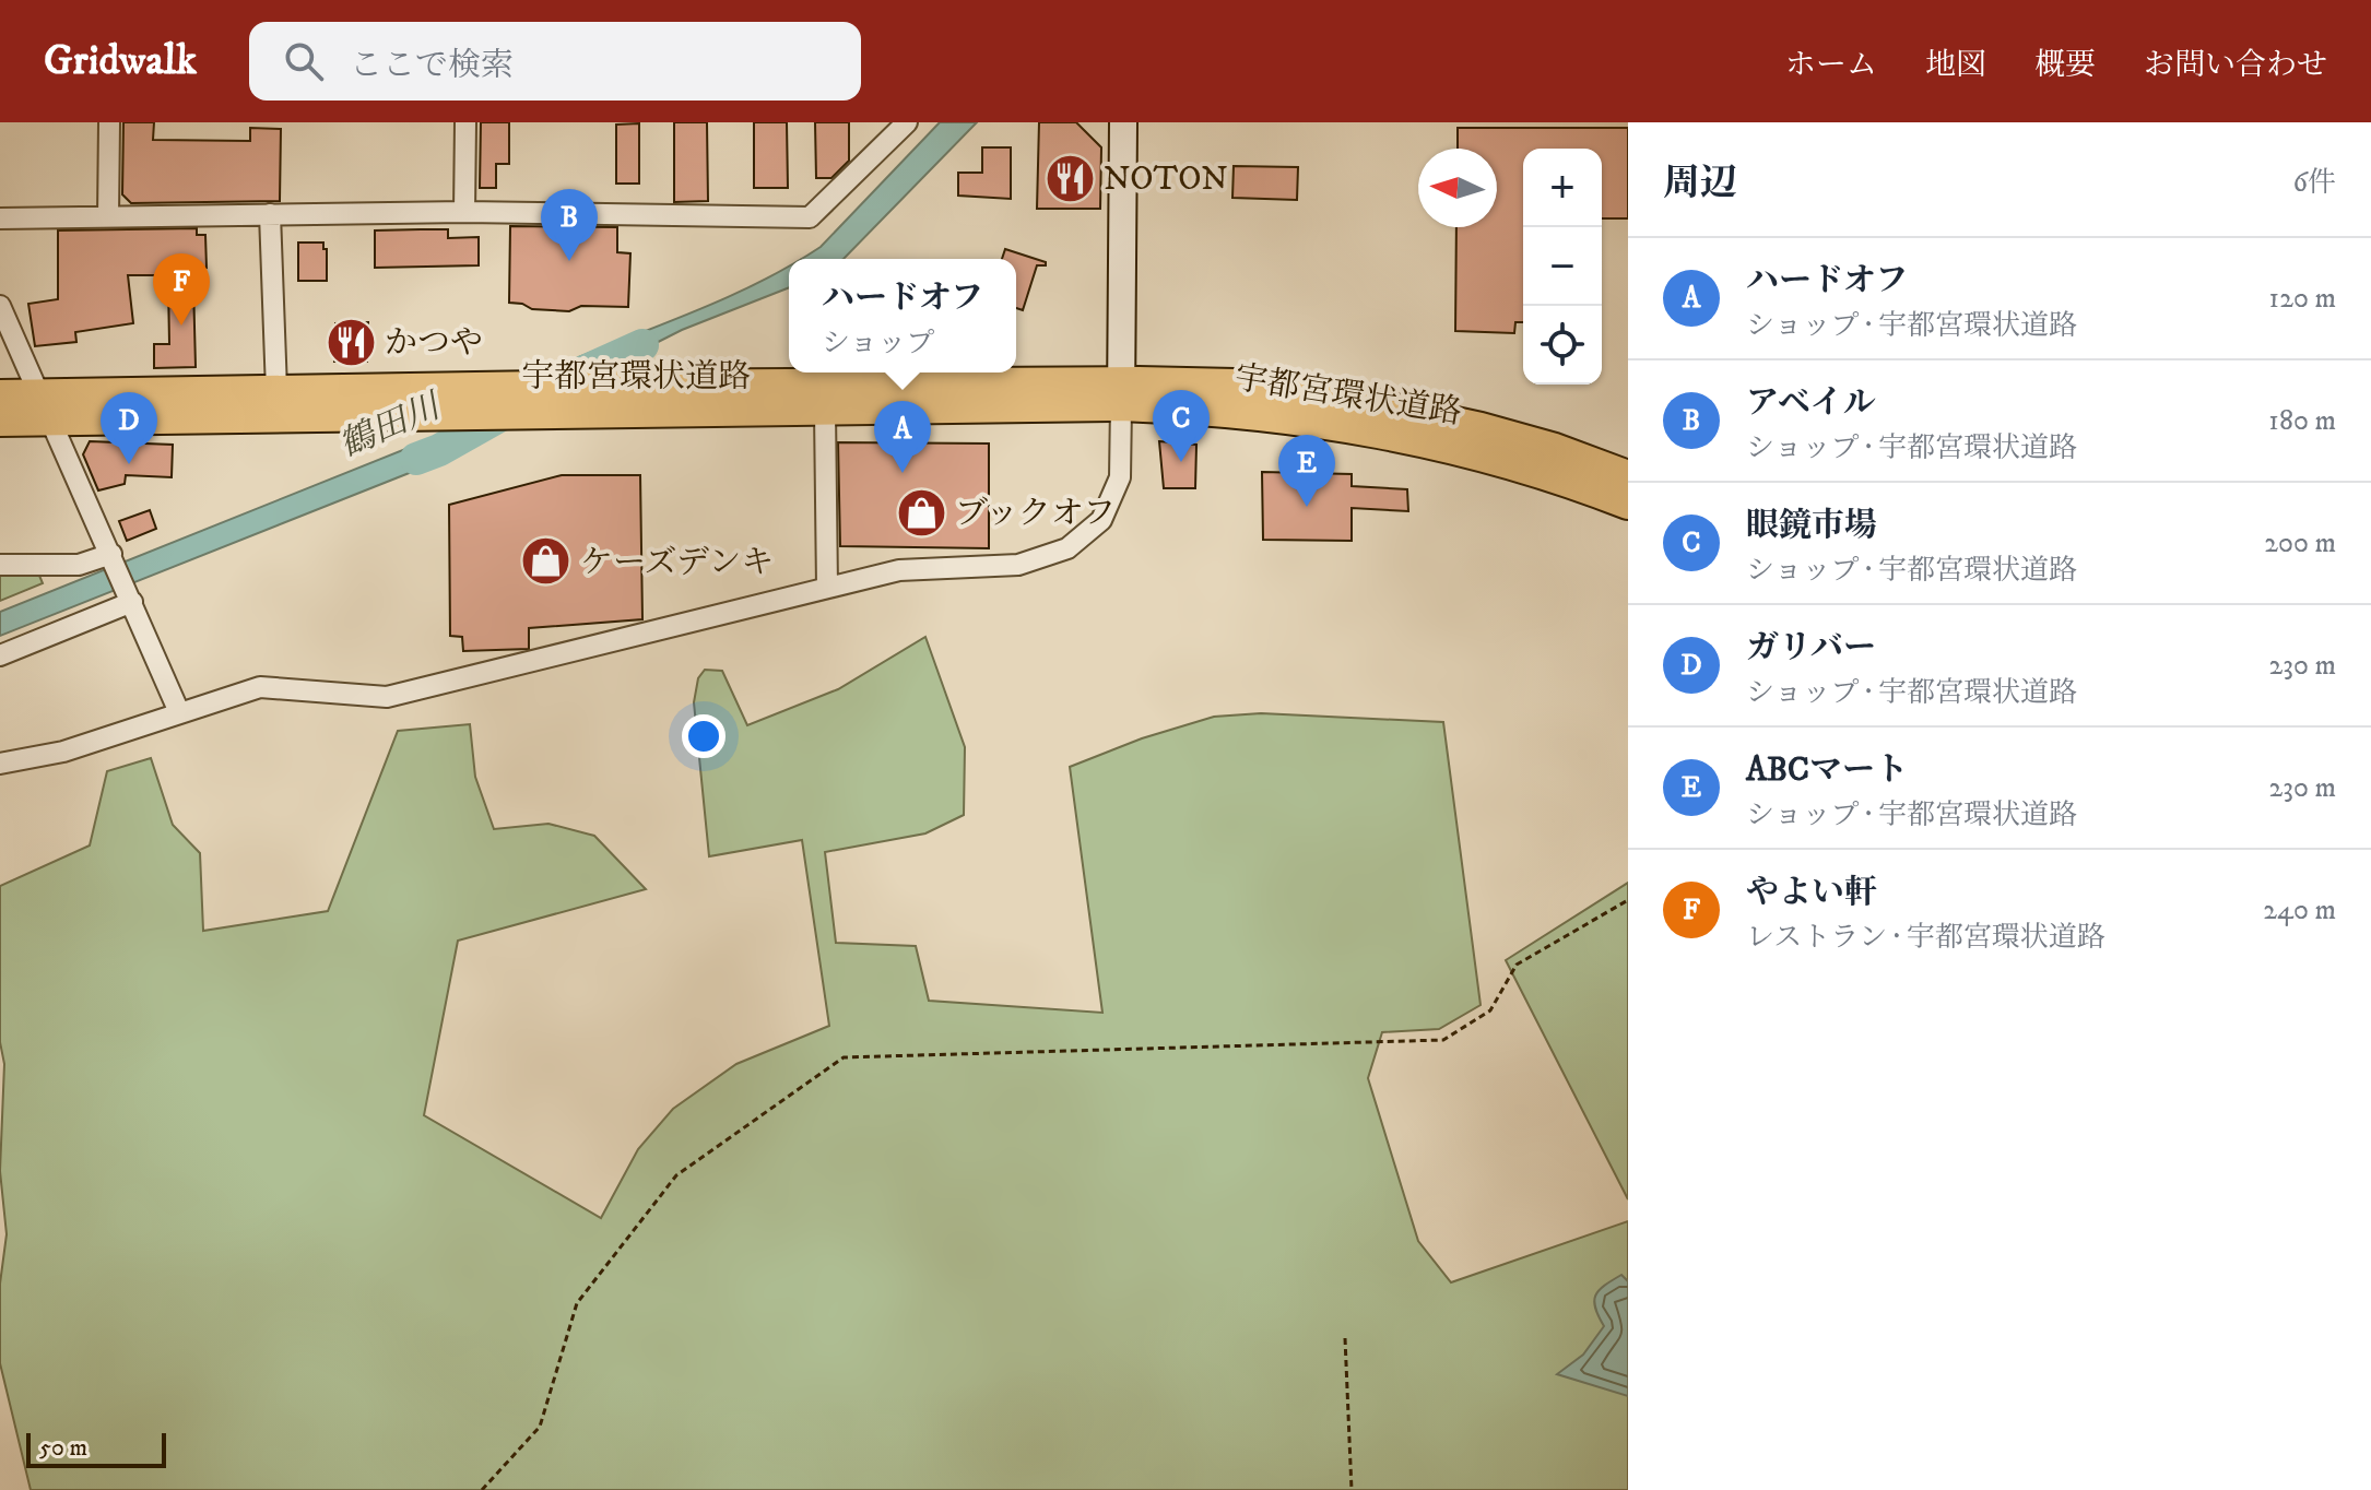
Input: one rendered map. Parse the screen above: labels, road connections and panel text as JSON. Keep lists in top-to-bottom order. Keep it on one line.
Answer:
{"streets":{"main road":["宇都宮環状道路"]},"water":["鶴田川"],"places":{"restaurant":["NOTON","かつや"],"shop":["ブックオフ","ケーズデンキ"]},"scale_bar":"50 m","north":"left","page":{"header":"Gridwalk","search":"ここで検索","nav":["ホーム","地図","概要","お問い合わせ"],"heading":["周辺","6件"],"map_buttons":["+","−"],"pins":["B","F","C","D","A","E"],"list":[{"mark":"A","name":"ハードオフ","note":"ショップ · 宇都宮環状道路","value":"120 m"},{"mark":"B","name":"アベイル","note":"ショップ · 宇都宮環状道路","value":"180 m"},{"mark":"C","name":"眼鏡市場","note":"ショップ · 宇都宮環状道路","value":"200 m"},{"mark":"D","name":"ガリバー","note":"ショップ · 宇都宮環状道路","value":"230 m"},{"mark":"E","name":"ABCマート","note":"ショップ · 宇都宮環状道路","value":"230 m"},{"mark":"F","name":"やよい軒","note":"レストラン · 宇都宮環状道路","value":"240 m"}],"popup":["ハードオフ","ショップ"],"scale":"50 m"}}
